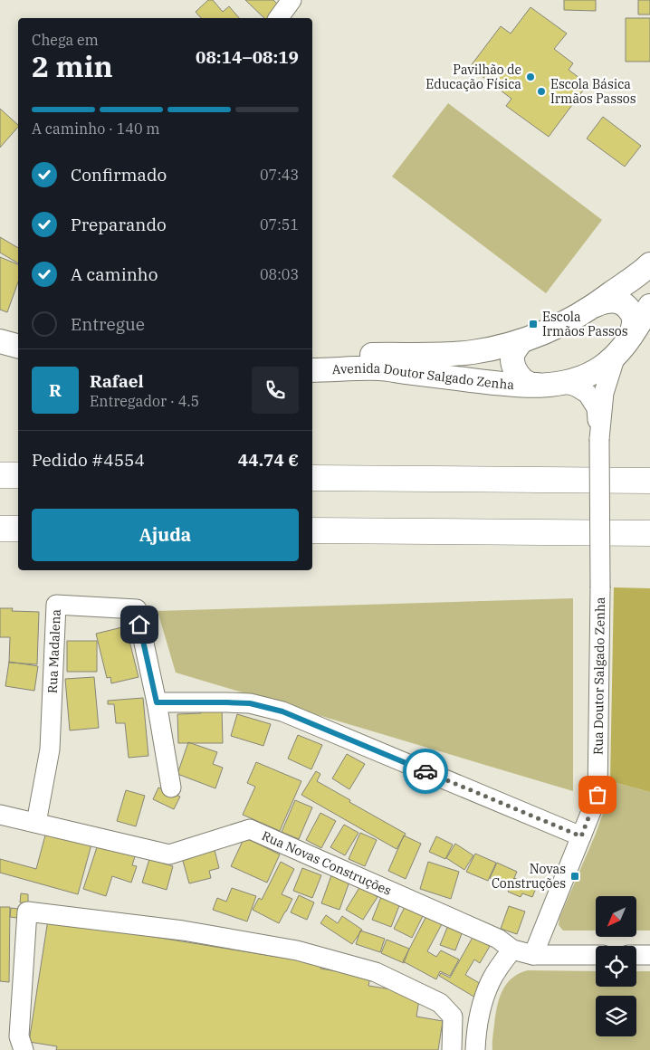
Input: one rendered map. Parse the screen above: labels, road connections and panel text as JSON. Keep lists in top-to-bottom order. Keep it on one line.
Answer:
{"streets":{"main road":["Avenida Doutor Salgado Zenha"],"street":["Rua Madalena","Rua Doutor Salgado Zenha","Rua Novas Construções"]},"crossings":[["Avenida Doutor Salgado Zenha","Rua Doutor Salgado Zenha"],["Rua Madalena","Rua Novas Construções"],["Rua Doutor Salgado Zenha","Rua Novas Construções"]],"places":{"other":["Pavilhão de Educação Física","Escola Básica Irmãos Passos"],"transit":["Escola Irmãos Passos","Novas Construções"]},"north":"bottom left","page":{"heading":["2 min","Chega em","08:14–08:19"],"panel":["Rafael","Entregador · 4.5","Pedido #4554","44.74 €"],"bar":"A caminho · 140 m","list":[["Confirmado","07:43"],["Preparando","07:51"],["A caminho","08:03"],"Entregue"],"round":"R","buttons":"Ajuda"}}
